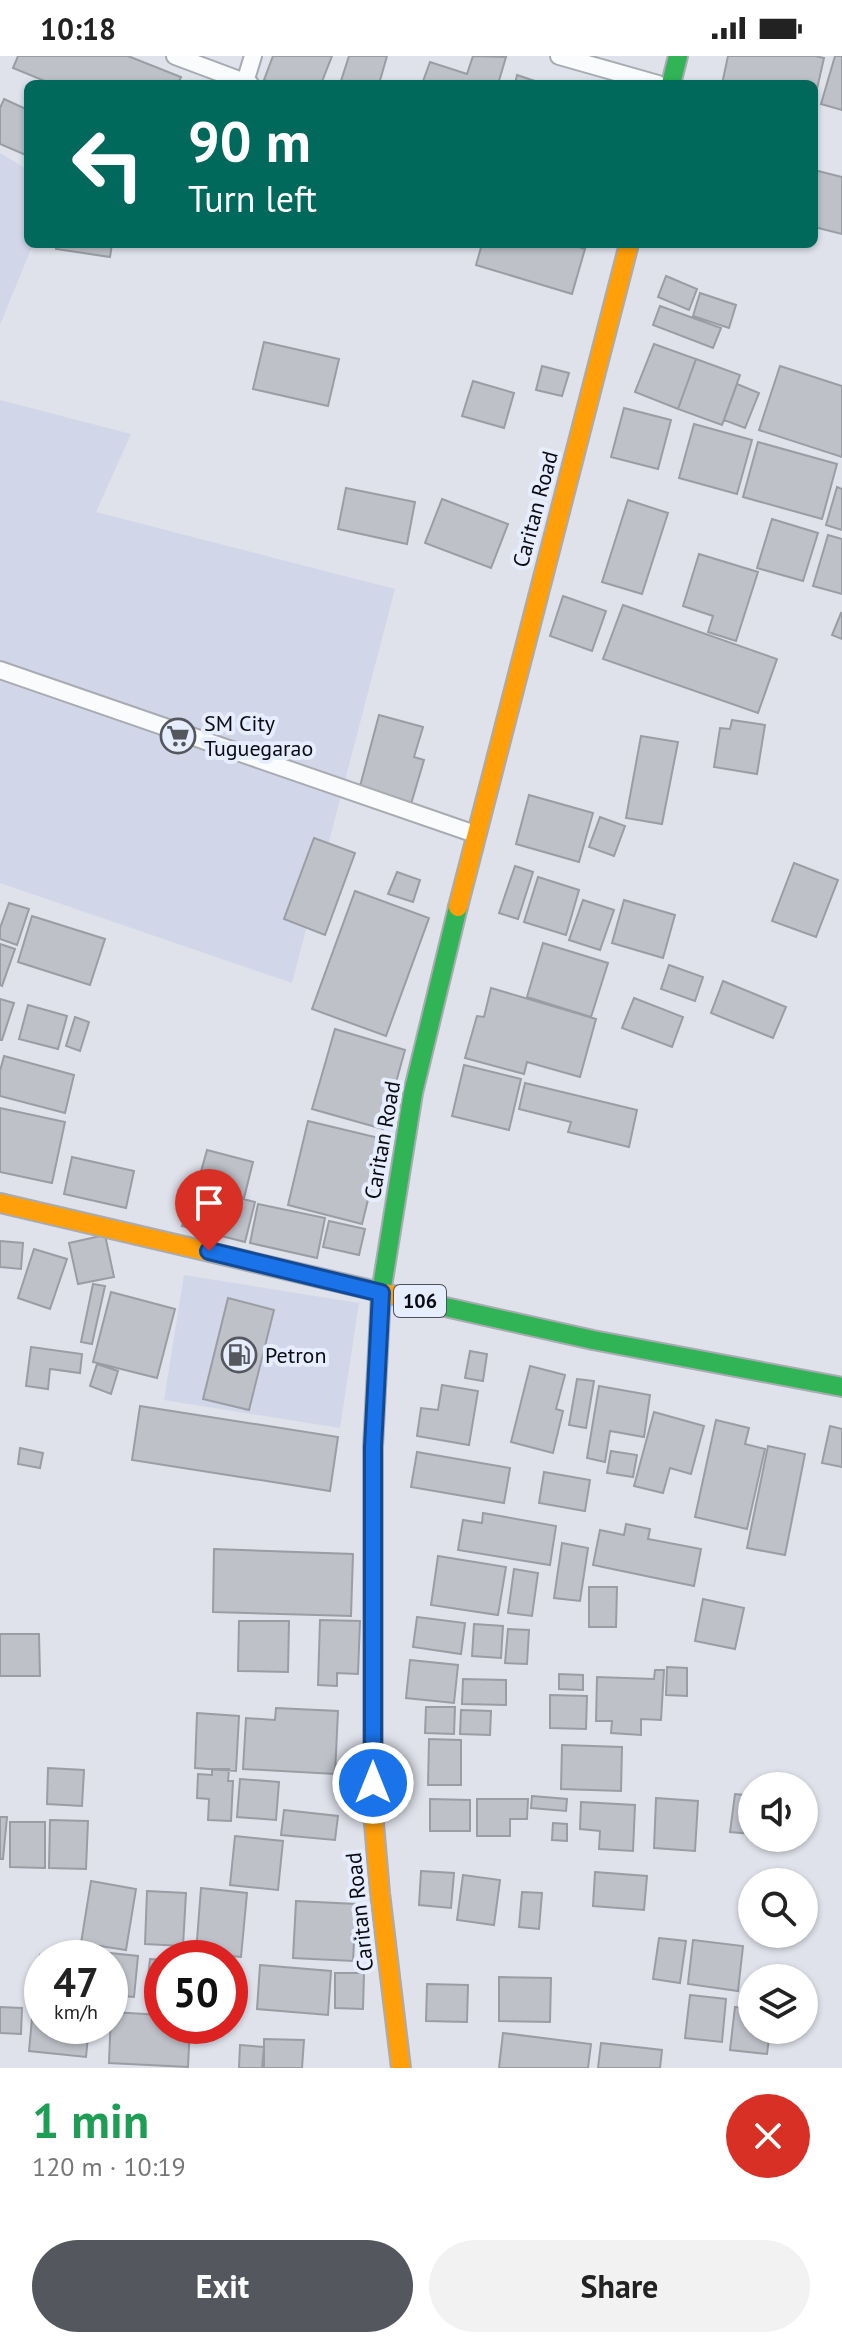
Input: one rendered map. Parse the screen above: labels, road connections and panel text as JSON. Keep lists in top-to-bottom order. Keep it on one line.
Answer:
{"streets":{"main road":["Caritan Road","106"]},"crossings":[["Caritan Road","106"]],"places":{"supermarket":["SM City Tuguegarao"],"fuel station":["Petron"]},"page":{"status":"10:18","turn":["90 m","Turn left"],"speed":"47 km/h","limit":"50","heading":["1 min","120 m · 10:19"],"buttons":["Exit","Share"]}}
